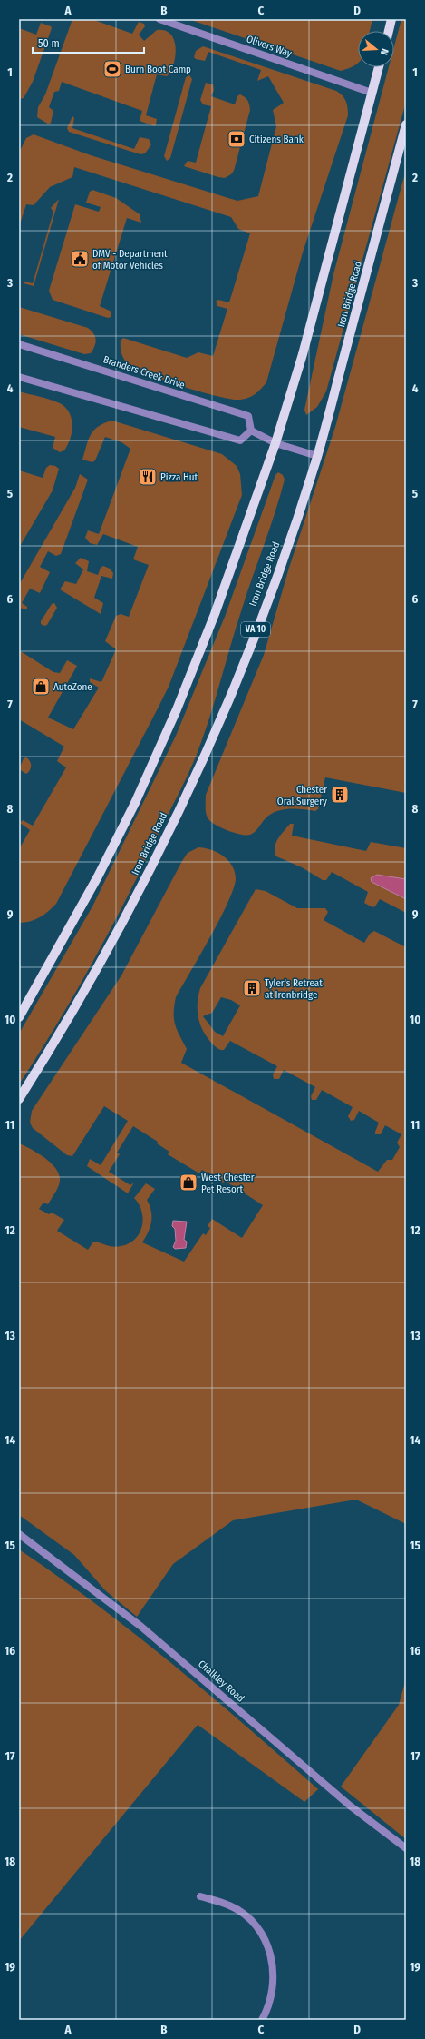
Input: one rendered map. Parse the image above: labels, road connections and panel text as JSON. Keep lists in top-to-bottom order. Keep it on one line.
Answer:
{"streets":{"main road":["Iron Bridge Road","VA 10"],"street":["Olivers Way","Branders Creek Drive","Chalkley Road"]},"places":{"sports":["Burn Boot Camp"],"bank":["Citizens Bank"],"public building":["DMV - Department of Motor Vehicles"],"restaurant":["Pizza Hut"],"shop":["AutoZone","West Chester Pet Resort"],"building":["Chester Oral Surgery","Tyler's Retreat at Ironbridge"]},"scale_bar":"50 m","north":"right","grid":{"columns":["A","B","C","D"],"rows":["1","2","3","4","5","6","7","8","9","10","11","12","13","14","15","16","17","18","19"]}}
